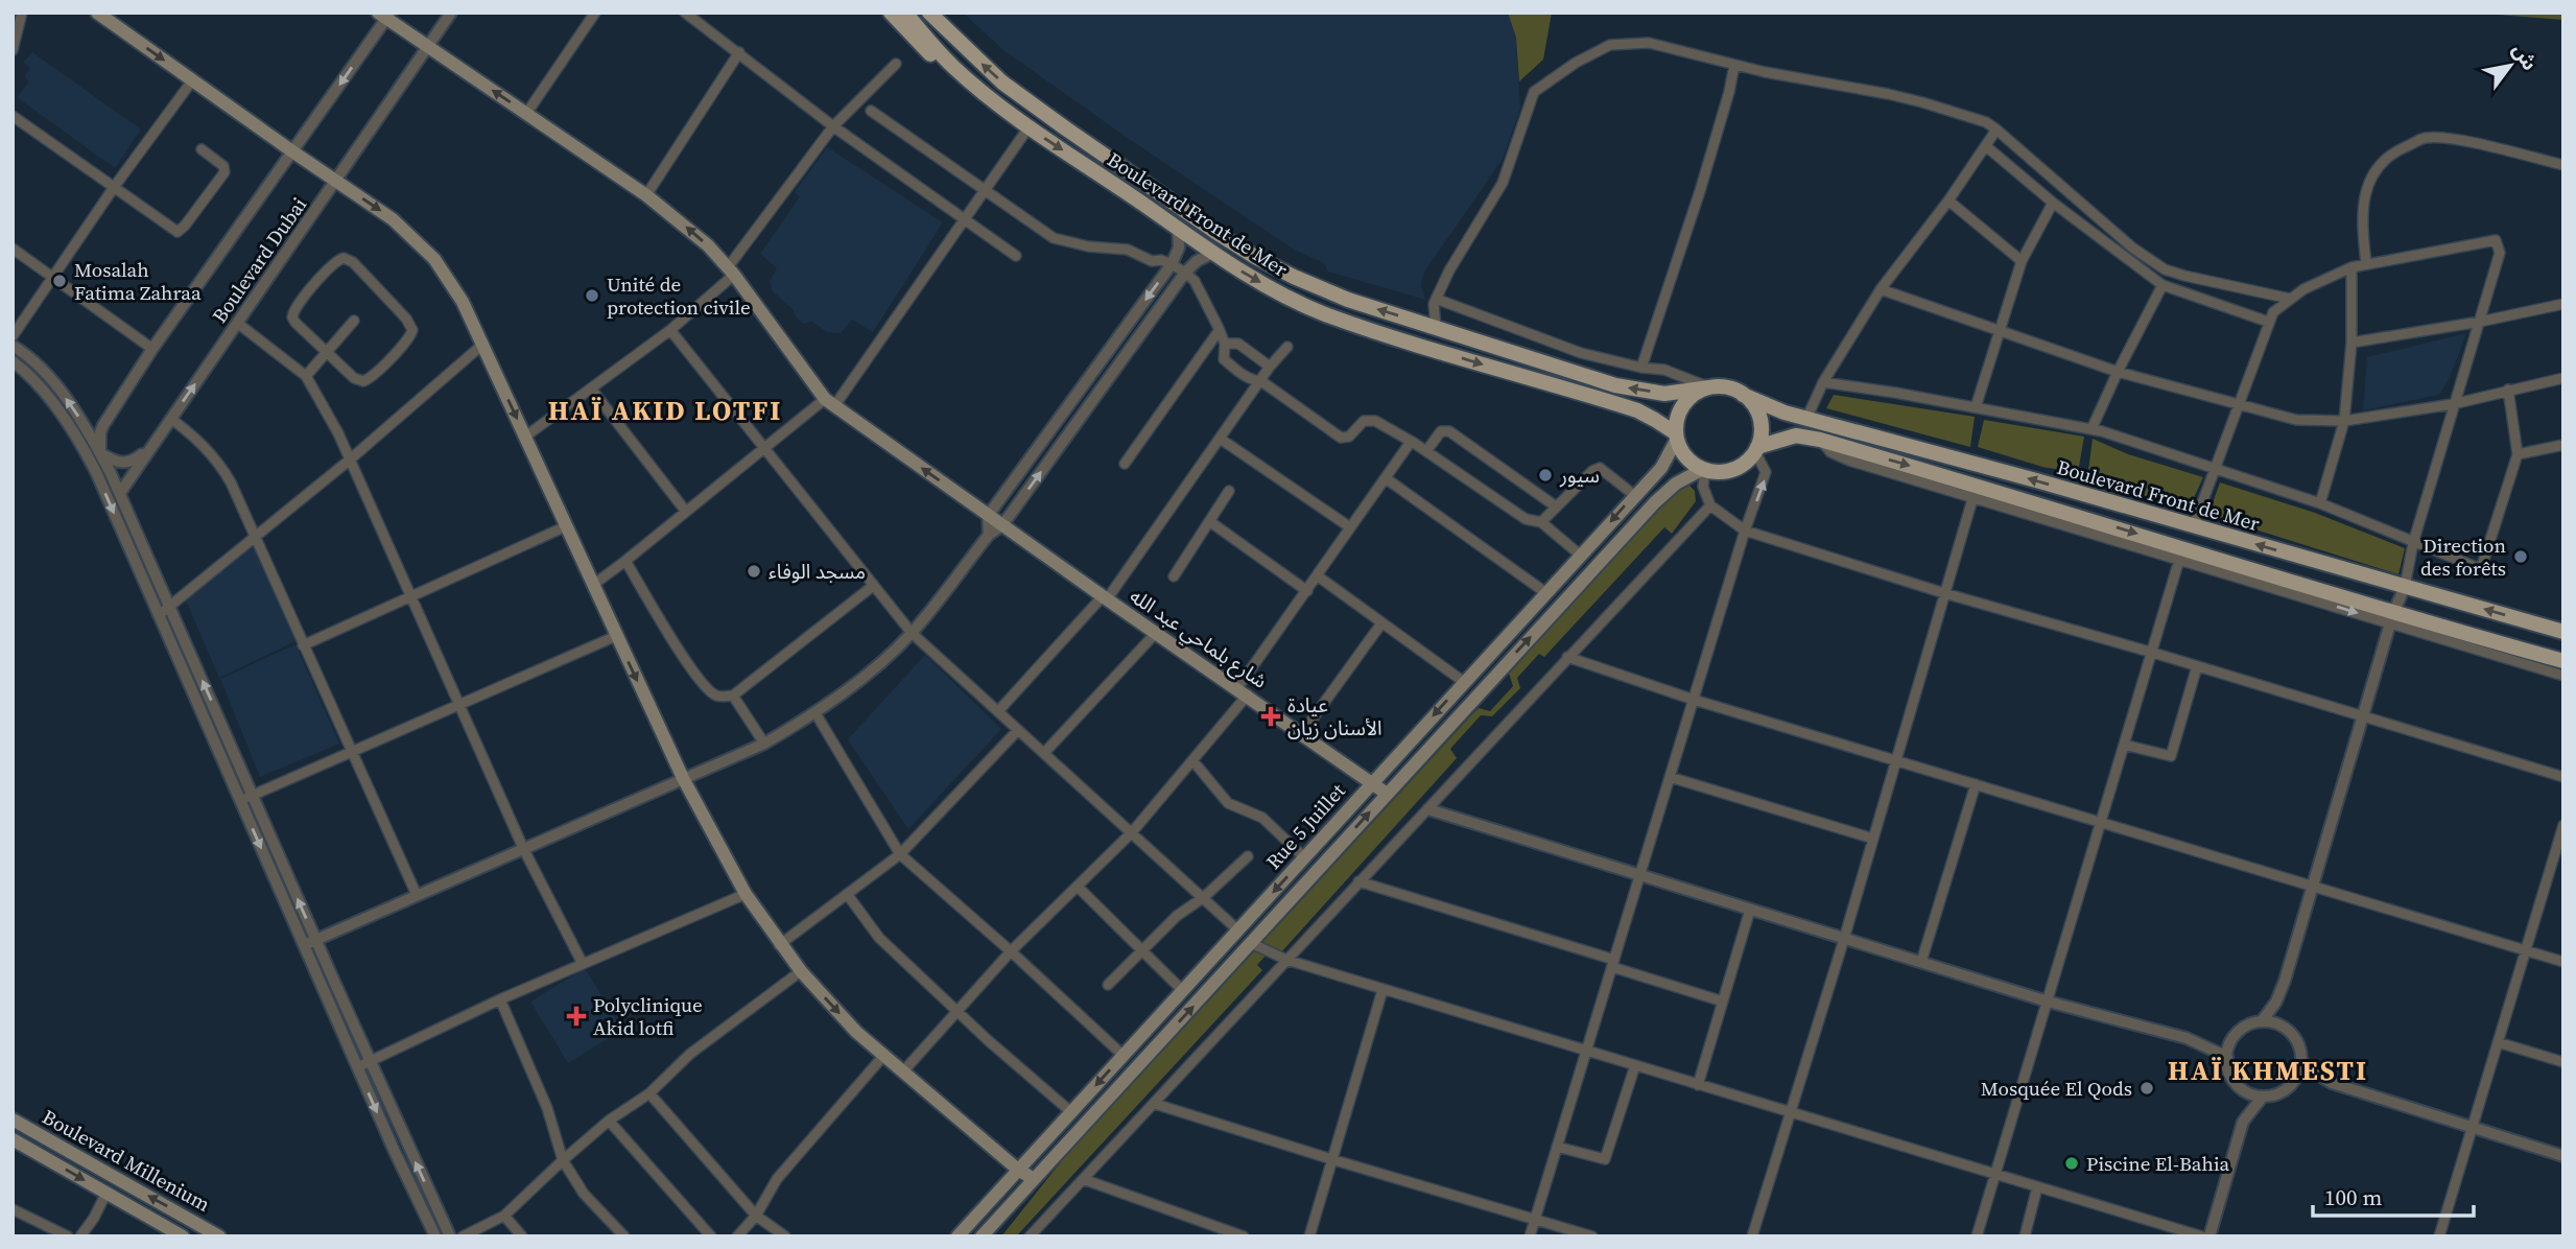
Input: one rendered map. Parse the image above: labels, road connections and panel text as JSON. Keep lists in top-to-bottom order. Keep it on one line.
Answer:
{"streets":{"main road":["Boulevard Front de Mer","شارع بلماحي عبد الله","Rue 5 Juillet","Boulevard Millenium"],"street":["Boulevard Dubai"]},"crossings":[["Boulevard Front de Mer","Rue 5 Juillet"],["Boulevard Dubai","شارع بلماحي عبد الله"],["شارع بلماحي عبد الله","Rue 5 Juillet"]],"districts":["HAÏ AKID LOTFI","HAÏ KHMESTI"],"places":{"other":["Mosalah Fatima Zahraa","Unité de protection civile","سيور","Direction des forêts","مسجد الوفاء","Mosquée El Qods","Piscine El-Bahia"],"health":["عيادة الأسنان زيان","Polyclinique Akid lotfi"]},"scale_bar":"100 m","north":"top right"}
